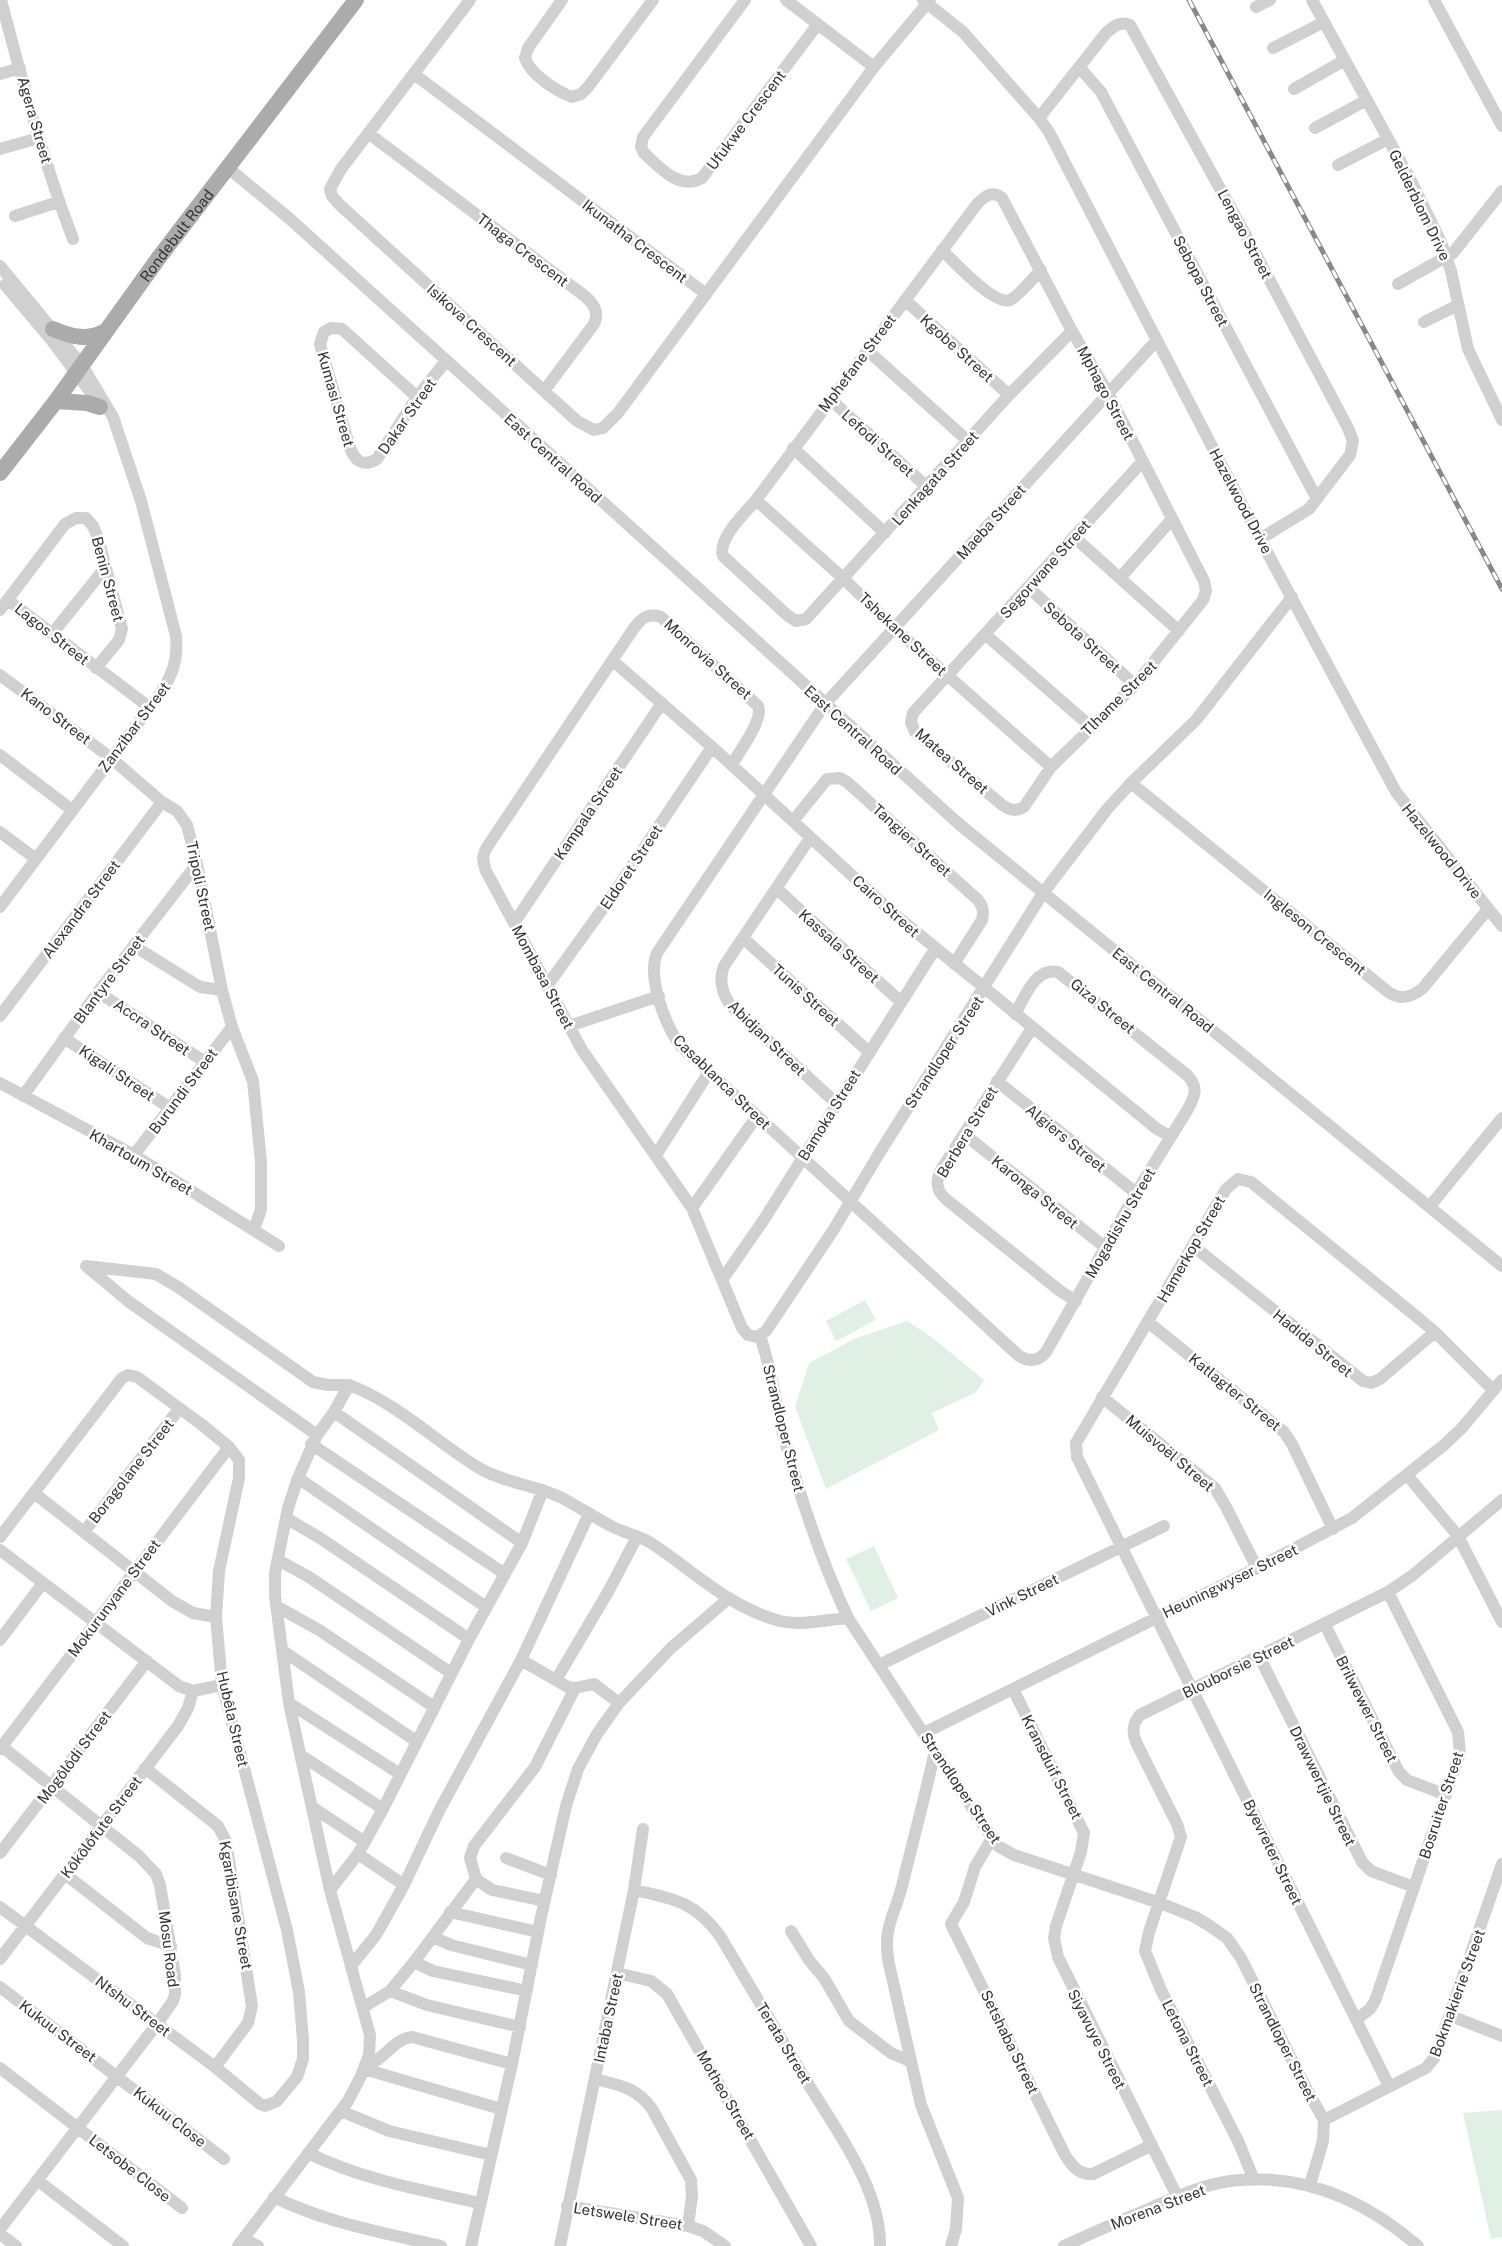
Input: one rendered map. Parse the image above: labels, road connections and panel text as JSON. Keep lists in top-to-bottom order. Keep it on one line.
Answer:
{"streets":{"main road":["Rondebult Road"],"street":["Agera Street","Ufukwe Crescent","Gelderblom Drive","Lengao Street","Ikunatha Crescent","Thaga Crescent","Sebopa Street","Isikova Crescent","Kgobe Street","Mphefane Street","Mphago Street","Kumasi Street","Dakar Street","Lefodi Street","East Central Road","Lenkagata Street","Hazelwood Drive","Maeba Street","Segorwane Street","Benin Street","Lagos Street","Tshekane Street","Sebota Street","Monrovia Street","Tlhame Street","Kano Street","Zanzibar Street","Matea Street","Kampala Street","Tangier Street","Eldoret Street","Tripoli Street","Cairo Street","Alexandra Street","Ingleson Crescent","Kassala Street","Mombasa Street","Blantyre Street","Tunis Street","Giza Street","Accra Street","Abidjan Street","Strandloper Street","Kigali Street","Casablanca Street","Burundi Street","Bamoka Street","Berbera Street","Algiers Street","Khartoum Street","Karonga Street","Mogadishu Street","Hamerkop Street","Hadida Street","Katlagter Street","Muisvoël Street","Boragolane Street","Heuningwyser Street","Vink Street","Mokurunyane Street","Blouborsie Street","Brilwewer Street","Hubêla Street","Mogôlôdi Street","Kransduif Street","Drawwertjie Street","Bosruiter Street","Kôkôlôfute Street","Byevreter Street","Kgaribisane Street","Mosu Road","Bokmakierie Street","Ntshu Street","Intaba Street","Kukuu Street","Siyavuye Street","Setshaba Street","Terata Street","Letona Street","Motheo Street","Kukuu Close","Letsobe Close","Morena Street","Letswele Street"]},"crossings":[["Lengao Street","Sebopa Street"],["Lengao Street","Hazelwood Drive"],["Rondebult Road","East Central Road"],["Ikunatha Crescent","Isikova Crescent"],["Thaga Crescent","Isikova Crescent"],["Kgobe Street","Mphefane Street"],["Kgobe Street","Lenkagata Street"],["Mphefane Street","Mphago Street"],["Mphefane Street","Lefodi Street"],["Mphefane Street","Lenkagata Street"],["Mphefane Street","Tshekane Street"],["Mphago Street","Lenkagata Street"],["Mphago Street","Maeba Street"],["Mphago Street","Segorwane Street"],["Mphago Street","Tlhame Street"],["Kumasi Street","Dakar Street"],["Dakar Street","East Central Road"],["Lefodi Street","Lenkagata Street"],["East Central Road","Maeba Street"],["East Central Road","Strandloper Street"],["East Central Road","Casablanca Street"],["Lenkagata Street","Tshekane Street"],["Hazelwood Drive","Maeba Street"],["Hazelwood Drive","Ingleson Crescent"],["Maeba Street","Tshekane Street"],["Maeba Street","Casablanca Street"],["Segorwane Street","Tshekane Street"],["Segorwane Street","Sebota Street"],["Segorwane Street","Matea Street"],["Benin Street","Lagos Street"],["Lagos Street","Zanzibar Street"],["Tshekane Street","Tlhame Street"],["Tshekane Street","Matea Street"],["Sebota Street","Tlhame Street"],["Monrovia Street","Cairo Street"],["Monrovia Street","Mombasa Street"],["Tlhame Street","Matea Street"],["Kano Street","Zanzibar Street"],["Kano Street","Tripoli Street"],["Zanzibar Street","Tripoli Street"],["Kampala Street","Cairo Street"],["Kampala Street","Mombasa Street"],["Tangier Street","Cairo Street"],["Eldoret Street","Cairo Street"],["Eldoret Street","Mombasa Street"],["Tripoli Street","Alexandra Street"],["Tripoli Street","Blantyre Street"],["Tripoli Street","Burundi Street"],["Tripoli Street","Khartoum Street"],["Cairo Street","Mombasa Street"],["Cairo Street","Giza Street"],["Cairo Street","Abidjan Street"],["Cairo Street","Strandloper Street"],["Cairo Street","Casablanca Street"],["Cairo Street","Bamoka Street"],["Cairo Street","Berbera Street"],["Cairo Street","Mogadishu Street"],["Kassala Street","Abidjan Street"],["Kassala Street","Bamoka Street"],["Mombasa Street","Strandloper Street"],["Mombasa Street","Bamoka Street"],["Blantyre Street","Accra Street"],["Blantyre Street","Kigali Street"],["Blantyre Street","Khartoum Street"],["Tunis Street","Abidjan Street"],["Tunis Street","Bamoka Street"],["Giza Street","Mogadishu Street"],["Accra Street","Burundi Street"],["Abidjan Street","Bamoka Street"],["Strandloper Street","Casablanca Street"],["Strandloper Street","Heuningwyser Street"],["Strandloper Street","Vink Street"],["Strandloper Street","Blouborsie Street"],["Strandloper Street","Kransduif Street"],["Strandloper Street","Bokmakierie Street"],["Strandloper Street","Siyavuye Street"],["Strandloper Street","Setshaba Street"],["Strandloper Street","Letona Street"],["Kigali Street","Burundi Street"],["Casablanca Street","Bamoka Street"],["Casablanca Street","Mogadishu Street"],["Burundi Street","Khartoum Street"],["Berbera Street","Algiers Street"],["Berbera Street","Karonga Street"],["Berbera Street","Mogadishu Street"],["Algiers Street","Mogadishu Street"],["Karonga Street","Mogadishu Street"],["Hamerkop Street","Hadida Street"],["Hamerkop Street","Katlagter Street"],["Hamerkop Street","Muisvoël Street"],["Hamerkop Street","Heuningwyser Street"],["Hamerkop Street","Vink Street"],["Hamerkop Street","Byevreter Street"],["Katlagter Street","Heuningwyser Street"],["Muisvoël Street","Heuningwyser Street"],["Boragolane Street","Hubêla Street"],["Heuningwyser Street","Kransduif Street"],["Heuningwyser Street","Byevreter Street"],["Mokurunyane Street","Hubêla Street"],["Mokurunyane Street","Mosu Road"],["Blouborsie Street","Brilwewer Street"],["Blouborsie Street","Drawwertjie Street"],["Blouborsie Street","Bosruiter Street"],["Blouborsie Street","Byevreter Street"],["Blouborsie Street","Letona Street"],["Brilwewer Street","Bosruiter Street"],["Hubêla Street","Ntshu Street"],["Mogôlôdi Street","Mosu Road"],["Kransduif Street","Siyavuye Street"],["Drawwertjie Street","Bosruiter Street"],["Bosruiter Street","Byevreter Street"],["Kôkôlôfute Street","Kgaribisane Street"],["Kôkôlôfute Street","Mosu Road"],["Kôkôlôfute Street","Ntshu Street"],["Byevreter Street","Bokmakierie Street"],["Kgaribisane Street","Ntshu Street"],["Mosu Road","Ntshu Street"],["Mosu Road","Kukuu Street"],["Mosu Road","Kukuu Close"],["Mosu Road","Letsobe Close"],["Intaba Street","Terata Street"],["Intaba Street","Motheo Street"],["Intaba Street","Letswele Street"],["Kukuu Street","Kukuu Close"],["Siyavuye Street","Setshaba Street"],["Siyavuye Street","Morena Street"],["Letona Street","Morena Street"]]}
